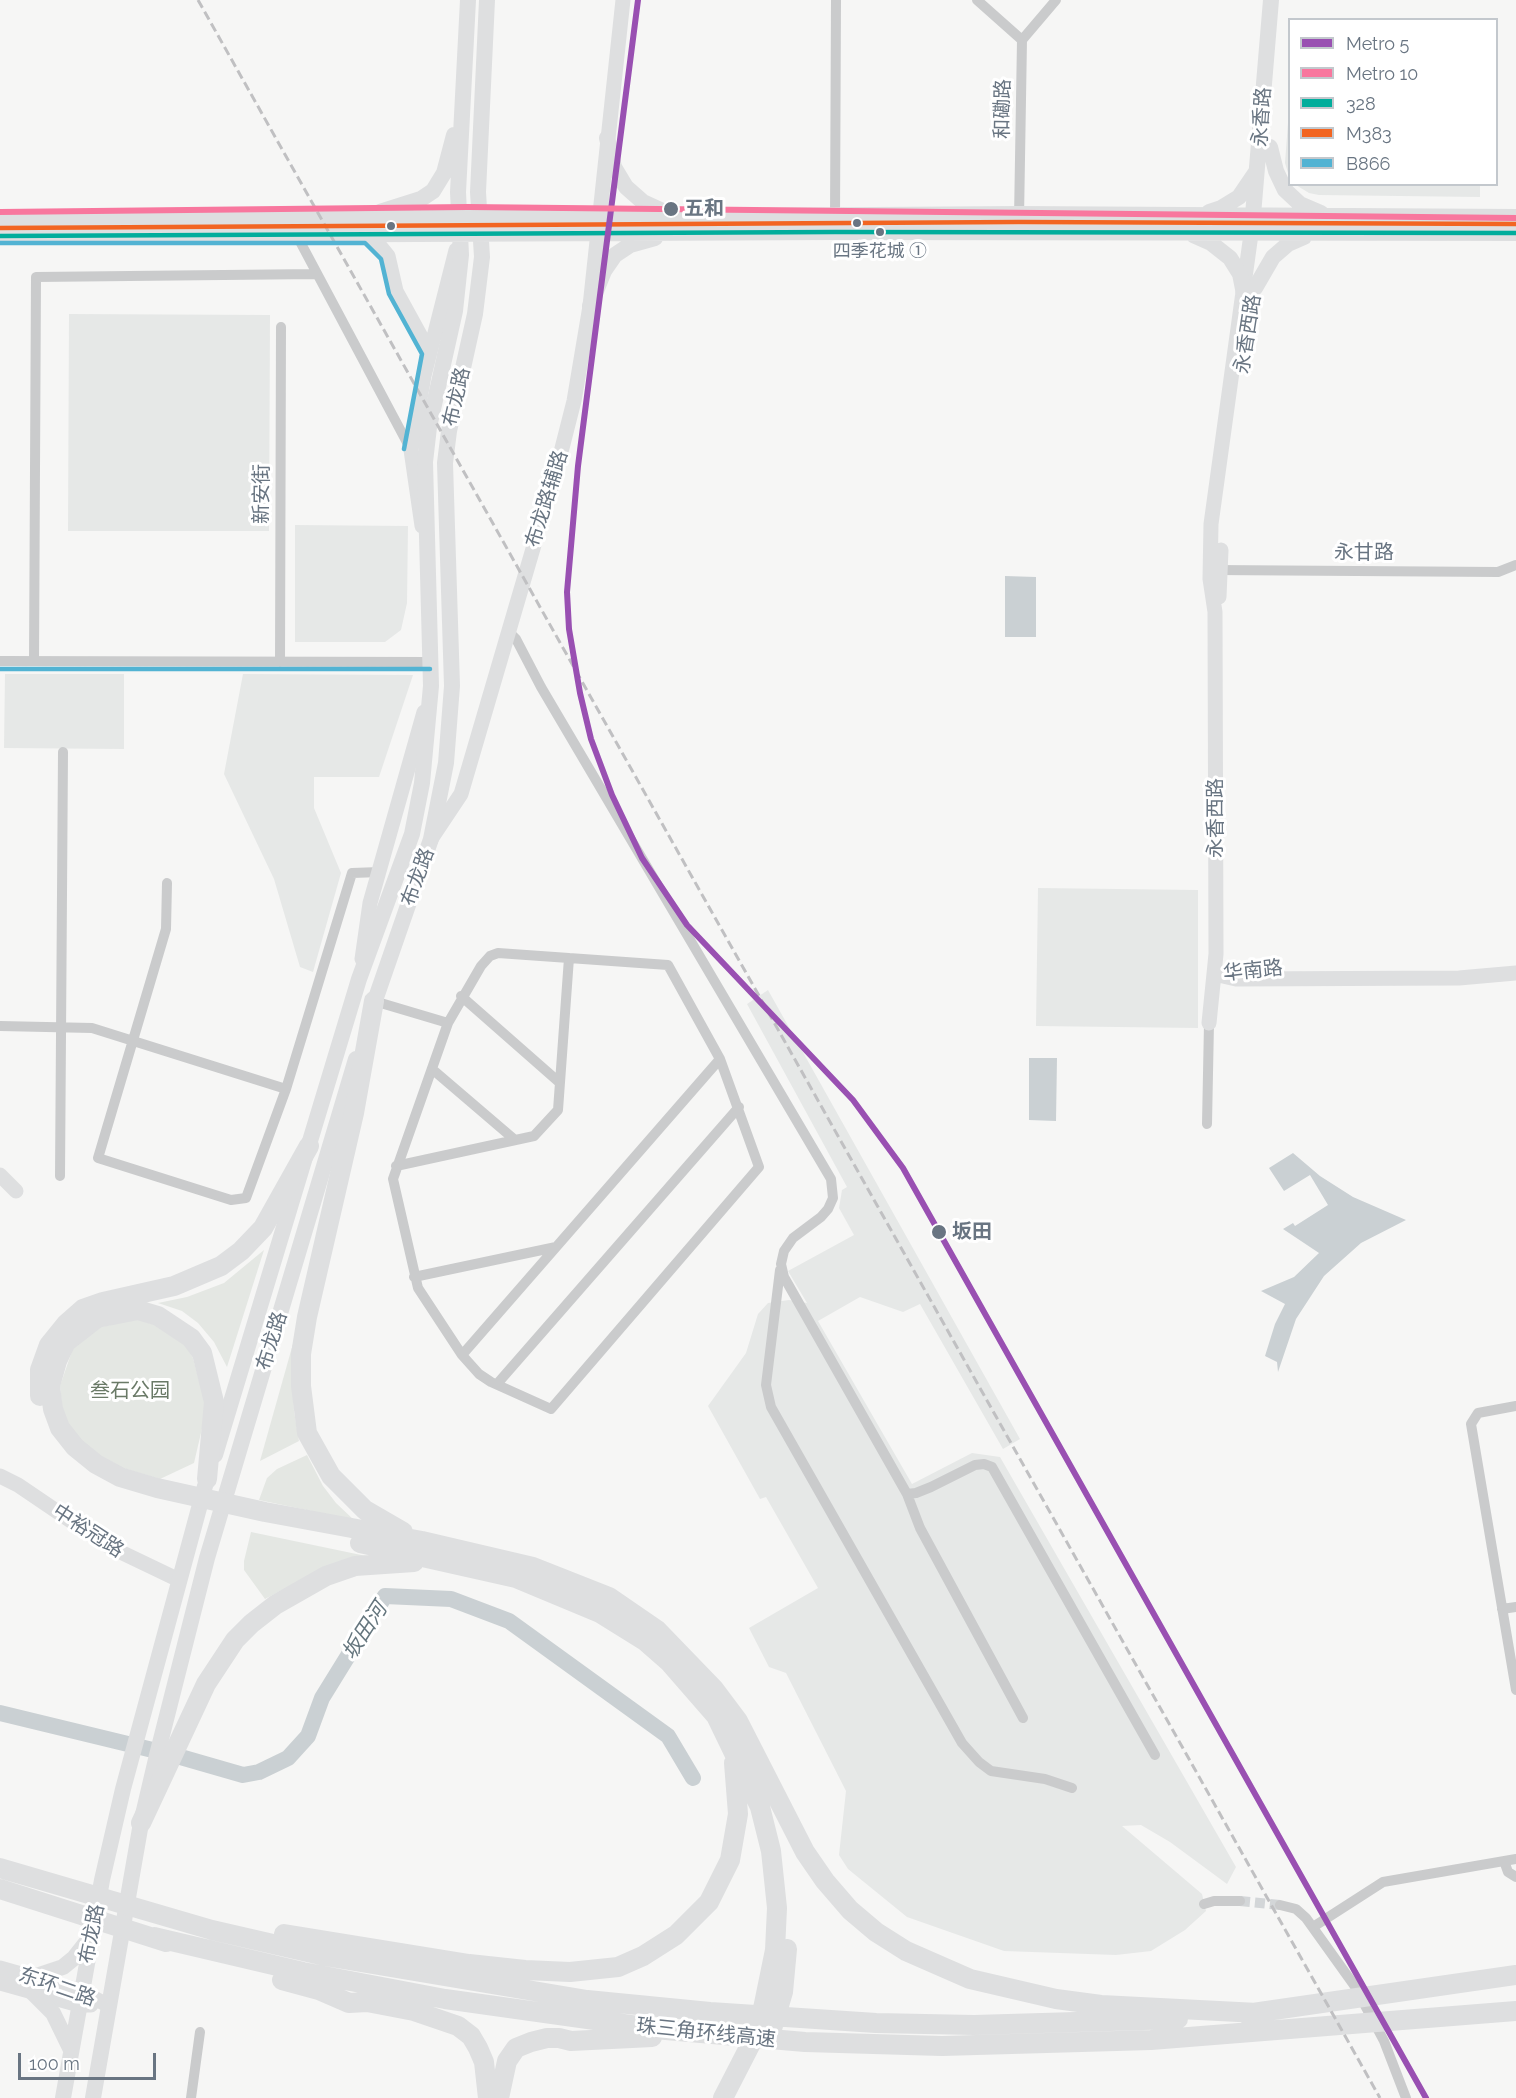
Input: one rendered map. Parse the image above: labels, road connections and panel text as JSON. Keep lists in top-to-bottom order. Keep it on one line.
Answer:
{"streets":{"highway":["珠三角环线高速"],"main road":["永香路","永香西路","布龙路","布龙路辅路","华南路","中裕冠路","东环二路"],"street":["和磡路","新安街","永甘路"]},"crossings":[["永香路","永香西路"],["永香西路","永甘路"],["永香西路","华南路"],["布龙路","布龙路辅路"],["布龙路","中裕冠路"],["布龙路","东环二路"]],"water":["坂田河"],"parks":["叁石公园"],"places":["五和","四季花城 ①","坂田"],"lines":["metro line 5","metro line 10","transit line M383","transit line 328","transit line B866"],"legend":["Metro 5","Metro 10","328","M383","B866"],"scale_bar":"100 m"}
